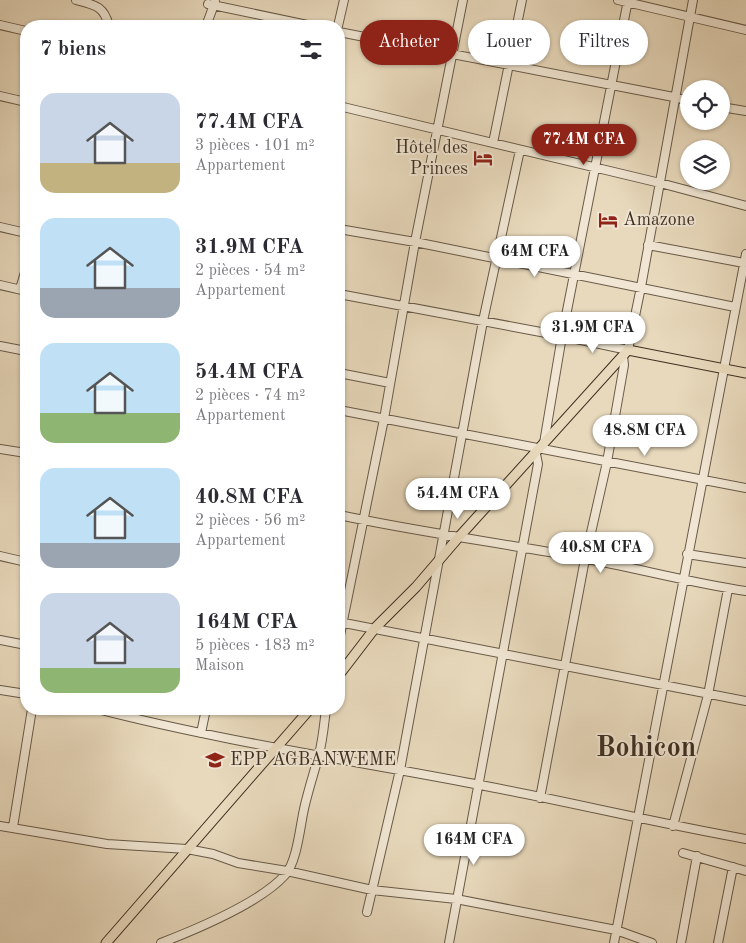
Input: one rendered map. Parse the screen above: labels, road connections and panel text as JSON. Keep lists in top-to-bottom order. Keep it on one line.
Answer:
{"districts":["Bohicon"],"places":{"hotel":["Hôtel des Princes","Amazone"],"school or university":["EPP AGBANWEME"]},"page":{"chip":["Acheter","Louer","Filtres"],"heading":"7 biens","list":[{"name":"77.4M CFA","note":"3 pièces · 101 m² · Appartement"},{"name":"31.9M CFA","note":"2 pièces · 54 m² · Appartement"},{"name":"54.4M CFA","note":"2 pièces · 74 m² · Appartement"},{"name":"40.8M CFA","note":"2 pièces · 56 m² · Appartement"},{"name":"164M CFA","note":"5 pièces · 183 m² · Maison"}],"price":["77.4M CFA","64M CFA","31.9M CFA","48.8M CFA","54.4M CFA","40.8M CFA","164M CFA"]}}
